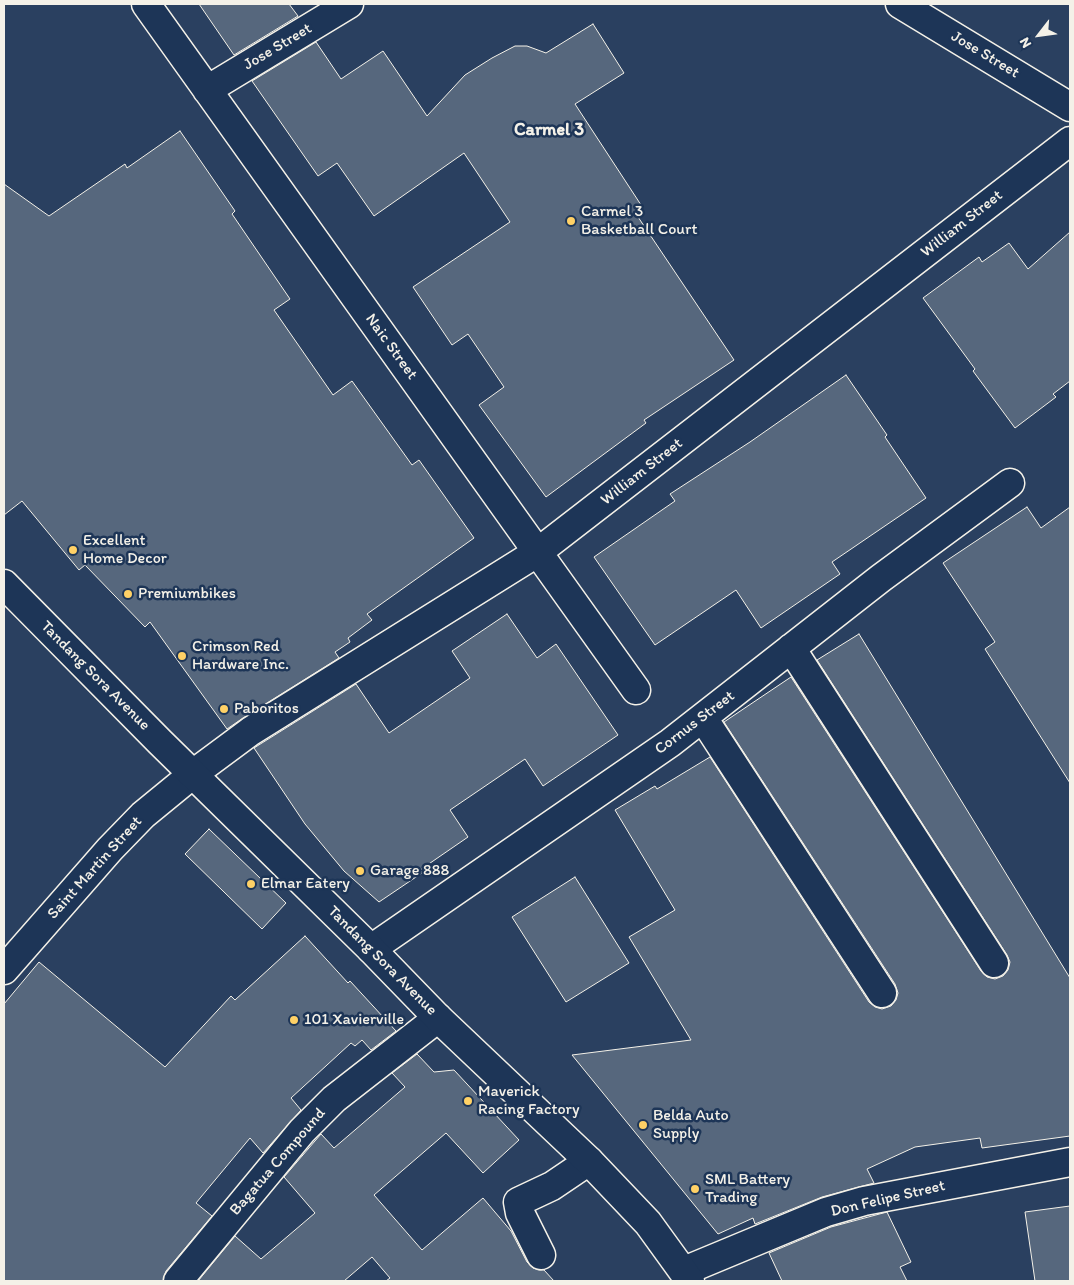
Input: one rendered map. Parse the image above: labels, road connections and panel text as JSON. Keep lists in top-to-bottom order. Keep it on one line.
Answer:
{"streets":{"street":["Jose Street","William Street","Naic Street","Tandang Sora Avenue","Cornus Street","Saint Martin Street","Bagatua Compound","Don Felipe Street"]},"crossings":[["Jose Street","Naic Street"],["William Street","Naic Street"],["William Street","Tandang Sora Avenue"],["William Street","Saint Martin Street"],["Tandang Sora Avenue","Cornus Street"],["Tandang Sora Avenue","Saint Martin Street"],["Tandang Sora Avenue","Bagatua Compound"],["Tandang Sora Avenue","Don Felipe Street"]],"districts":["Carmel 3"],"places":["Carmel 3 Basketball Court","Excellent Home Decor","Premiumbikes","Crimson Red Hardware Inc.","Paboritos","Garage 888","Elmar Eatery","101 Xavierville","Maverick Racing Factory","Belda Auto Supply","SML Battery Trading"],"north":"bottom left"}
